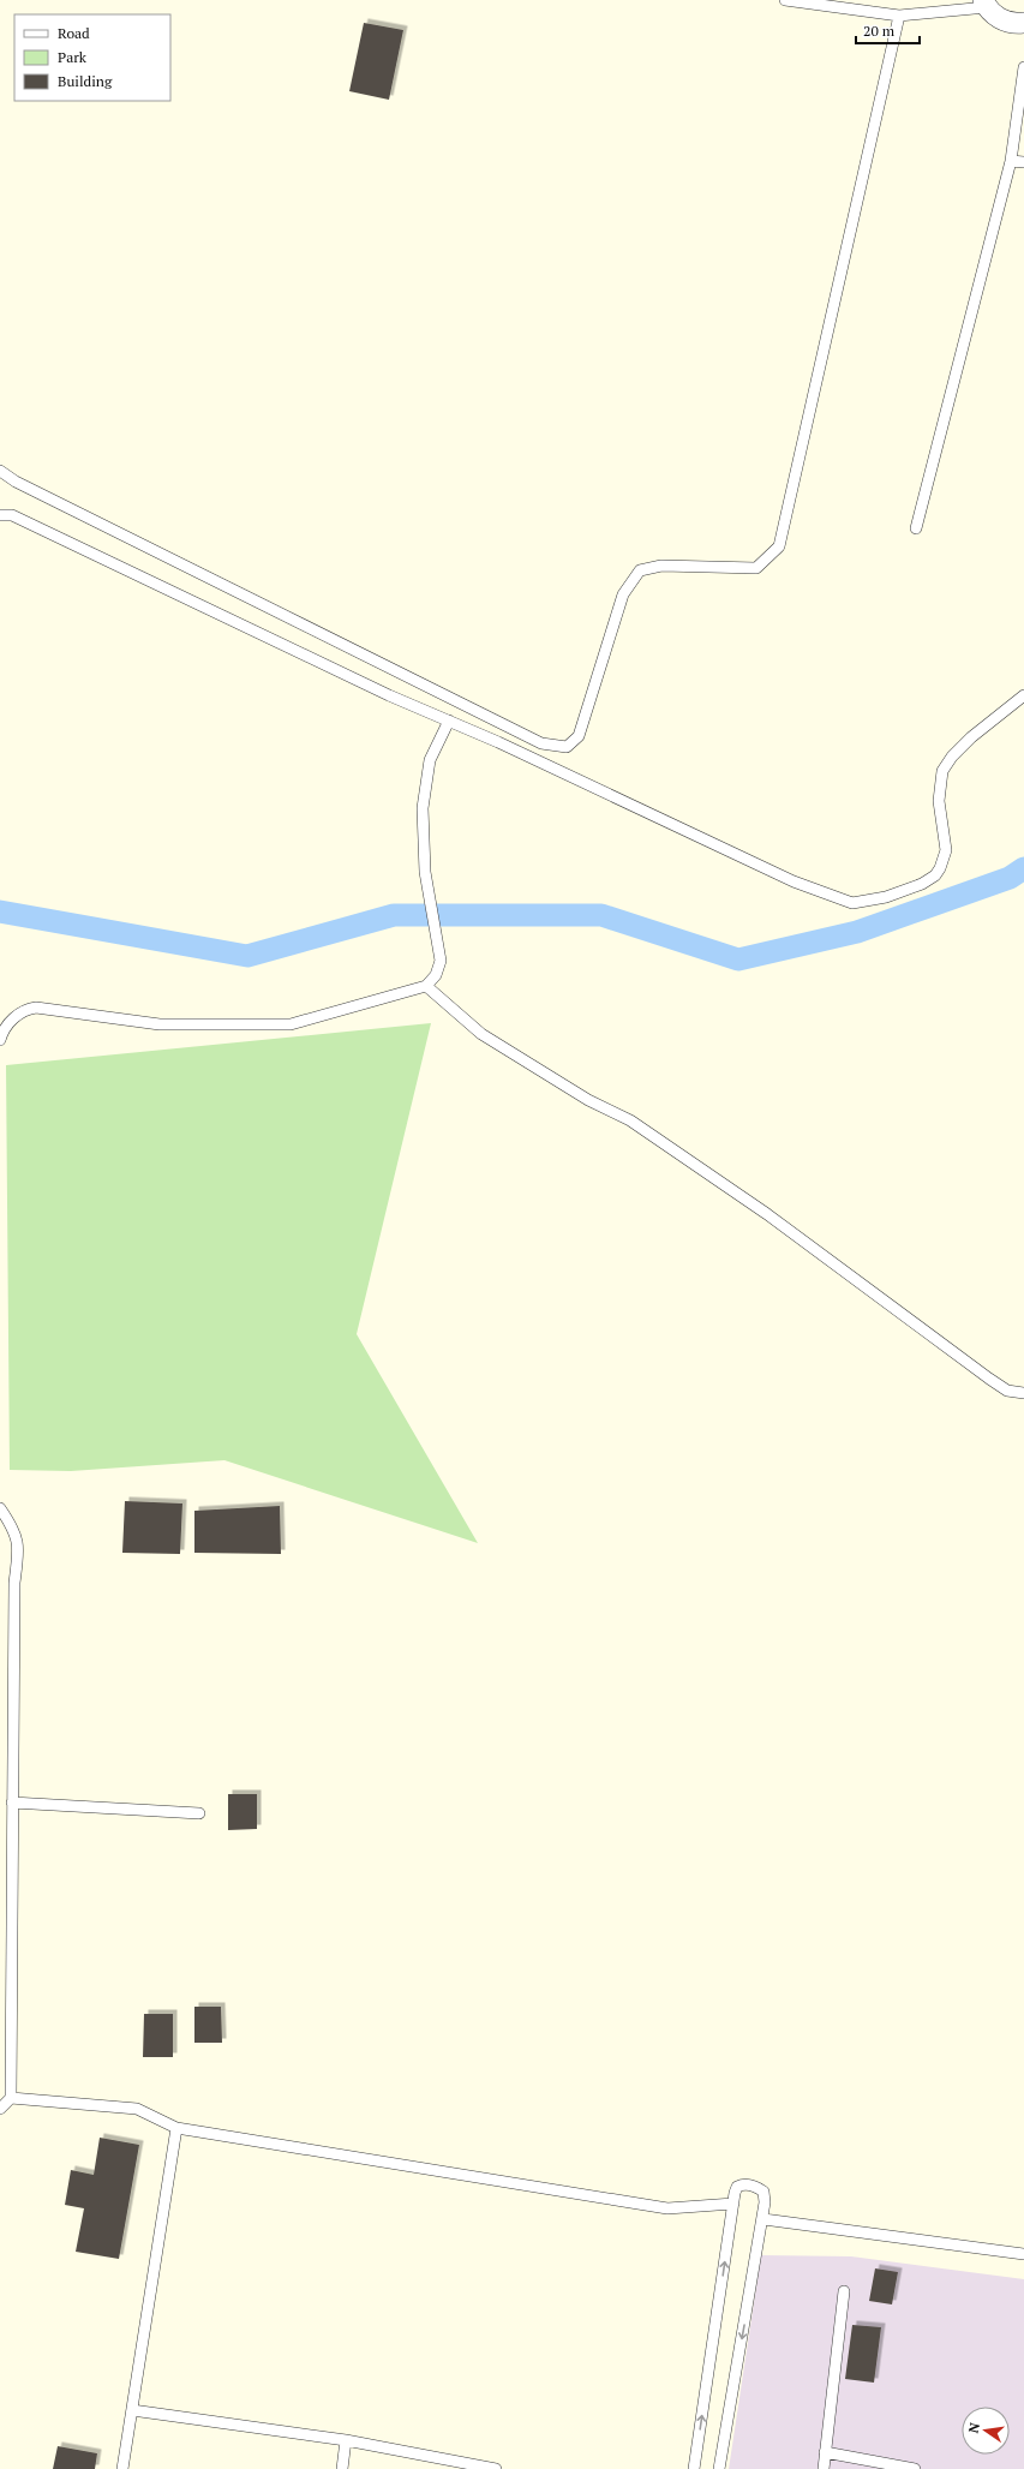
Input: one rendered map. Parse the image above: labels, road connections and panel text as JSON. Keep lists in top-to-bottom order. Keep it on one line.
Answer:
{"legend":["Road","Park","Building"],"scale_bar":"20 m","north":"left"}
